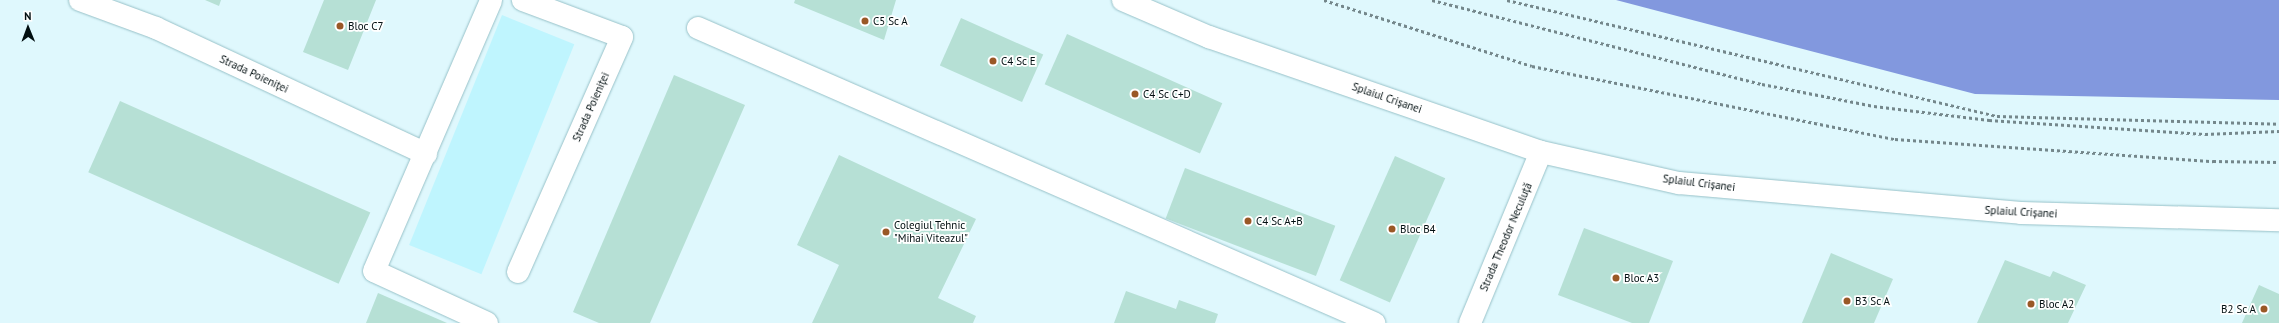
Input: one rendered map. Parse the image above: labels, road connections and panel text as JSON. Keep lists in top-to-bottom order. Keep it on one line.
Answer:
{"streets":{"street":["Strada Poieniței","Splaiul Crișanei","Strada Theodor Neculuță"]},"crossings":[["Splaiul Crișanei","Strada Theodor Neculuță"]],"places":["C5 Sc A","Bloc C7","C4 Sc E","C4 Sc C+D","C4 Sc A+B","Bloc B4","Colegiul Tehnic \"Mihai Viteazul\"","Bloc A3","B3 Sc A","Bloc A2","B2 Sc A"],"north":"top"}
